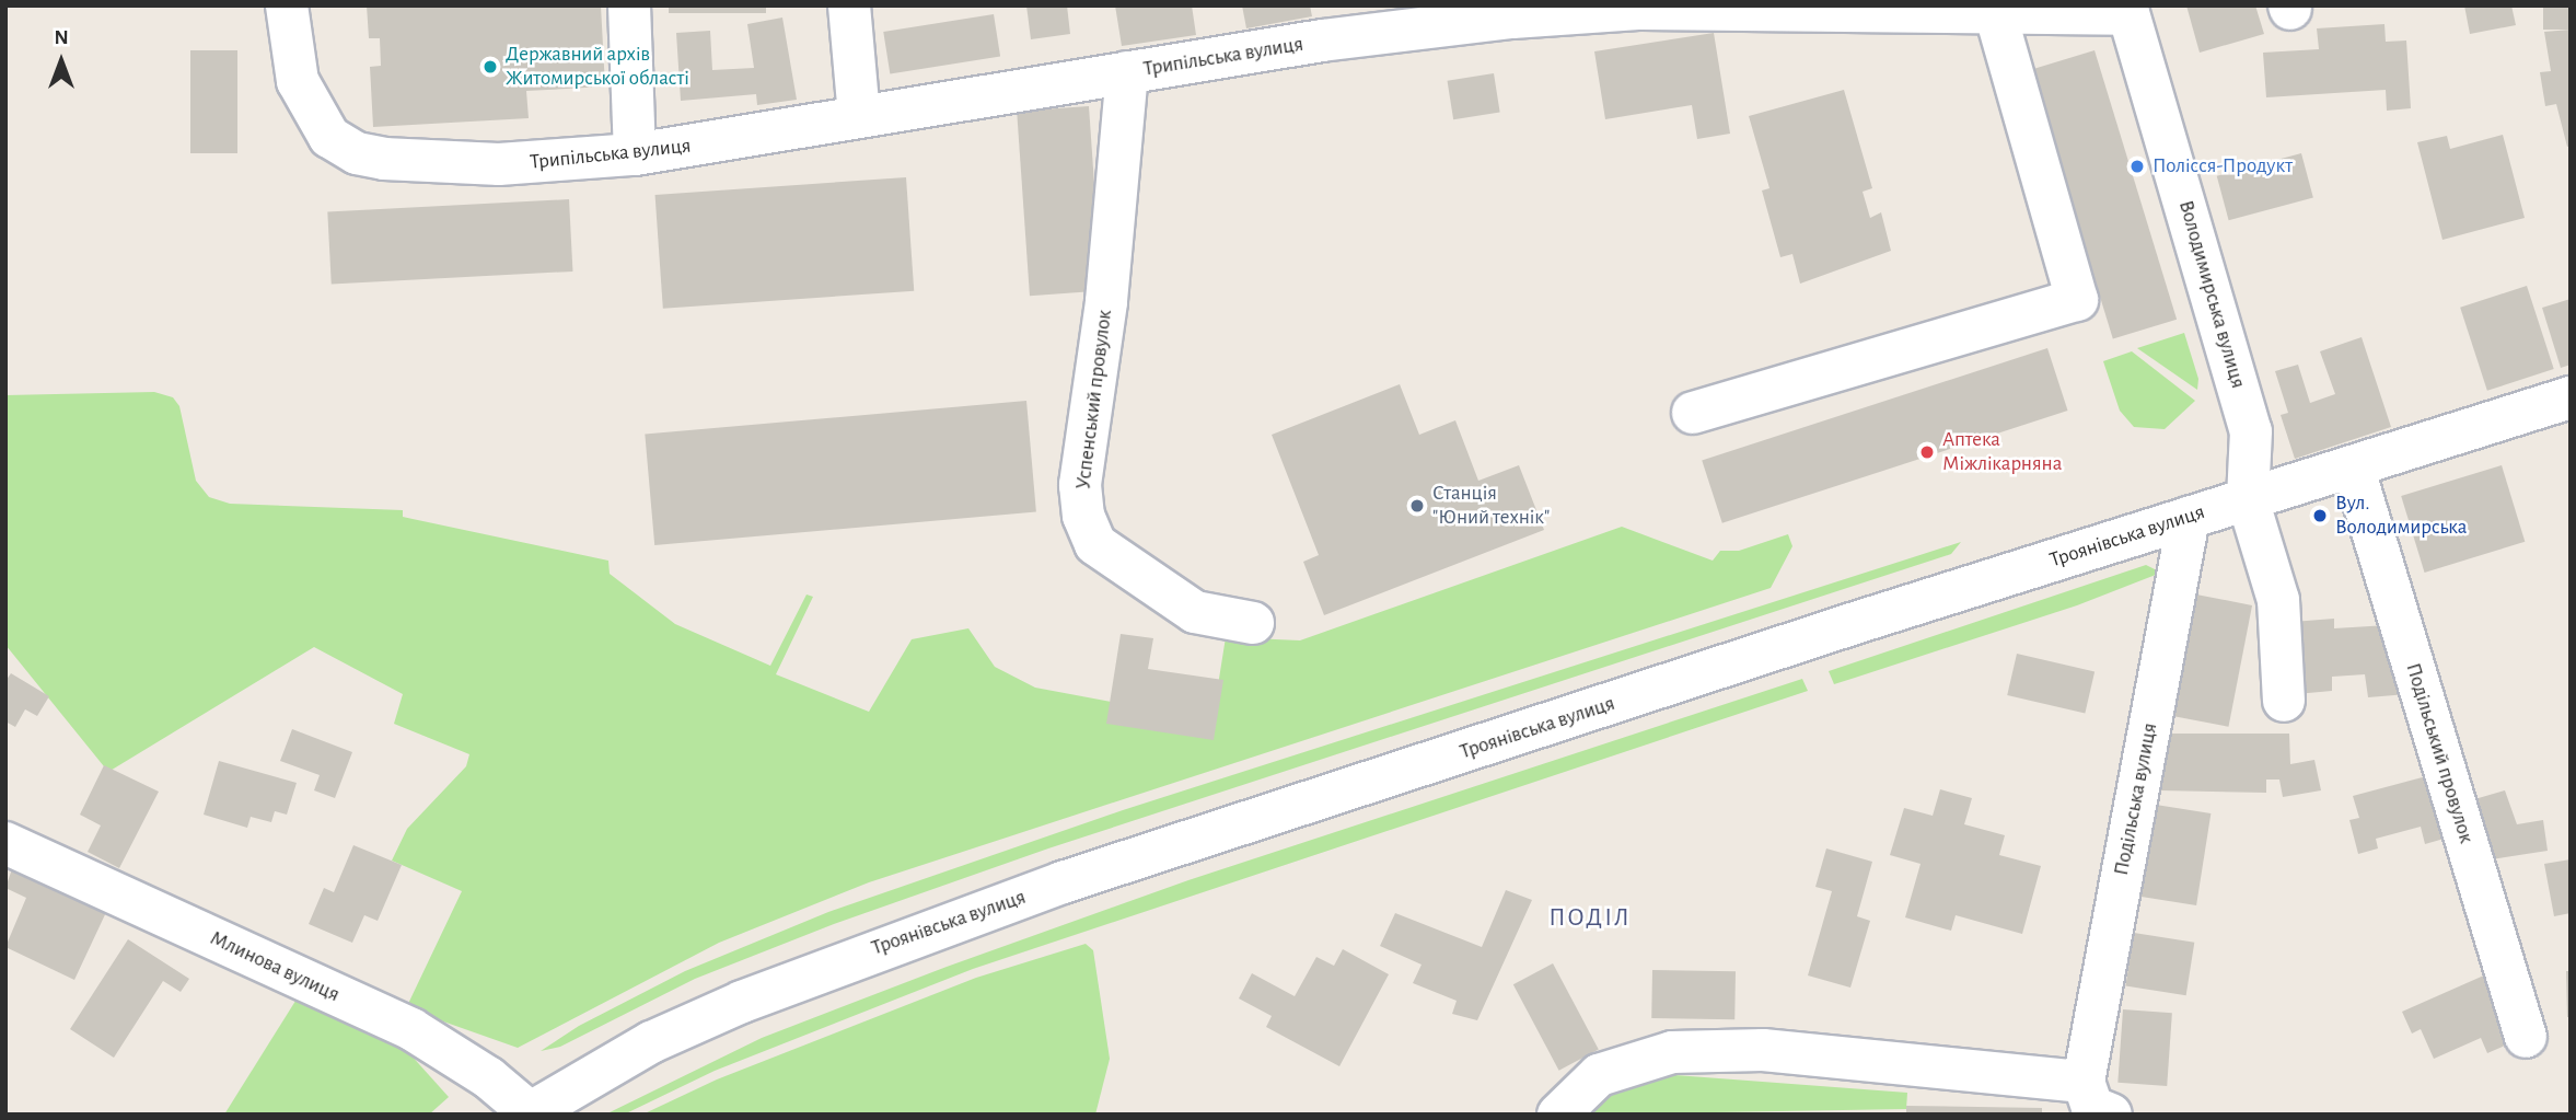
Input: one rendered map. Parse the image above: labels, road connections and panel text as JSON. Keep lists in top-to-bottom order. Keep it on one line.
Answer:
{"streets":{"street":["Трипільська вулиця","Володимирська вулиця","Успенський провулок","Троянівська вулиця","Подільський провулок","Подільська вулиця","Млинова вулиця"]},"crossings":[["Трипільська вулиця","Володимирська вулиця"],["Трипільська вулиця","Успенський провулок"],["Володимирська вулиця","Троянівська вулиця"],["Троянівська вулиця","Подільський провулок"],["Троянівська вулиця","Подільська вулиця"],["Троянівська вулиця","Млинова вулиця"]],"districts":["ПОДІЛ"],"places":["Державний архів Житомирської області","Полісся-Продукт","Аптека Міжлікарняна","Станція \"Юний технік\"","Вул. Володимирська"],"north":"top"}
